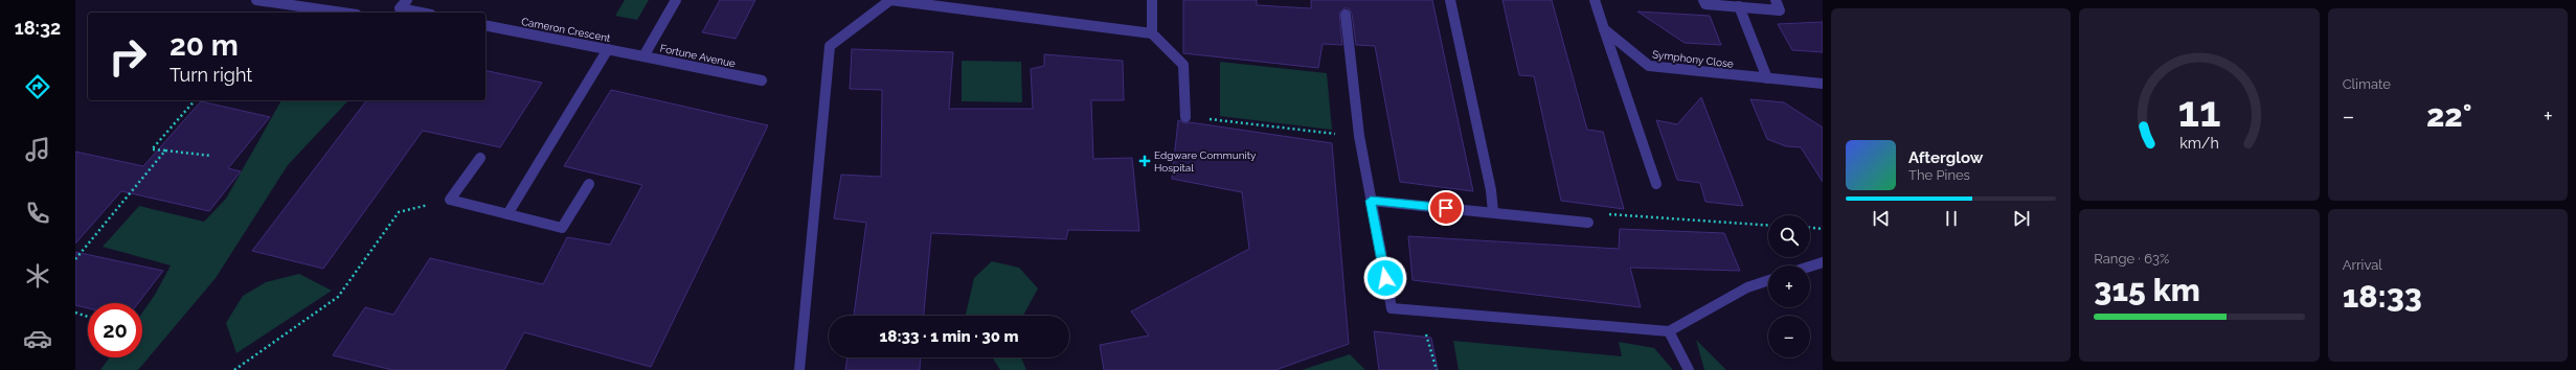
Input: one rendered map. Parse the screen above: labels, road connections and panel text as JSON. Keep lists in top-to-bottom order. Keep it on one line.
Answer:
{"streets":{"street":["Cameron Crescent","Fortune Avenue","Symphony Close"]},"crossings":[["Cameron Crescent","Fortune Avenue"]],"places":{"health":["Edgware Community Hospital"]},"page":{"tabs":"18:32","tile":["Climate",["Range · 63%","315 km"],["Arrival","18:33"]],"turn":["20 m","Turn right"],"heat":["−","22°","+"],"song":["Afterglow","The Pines"],"map_buttons":["+","−"],"limit":"20","trip":"18:33 · 1 min · 30 m","gauge":["11","km/h"]}}
